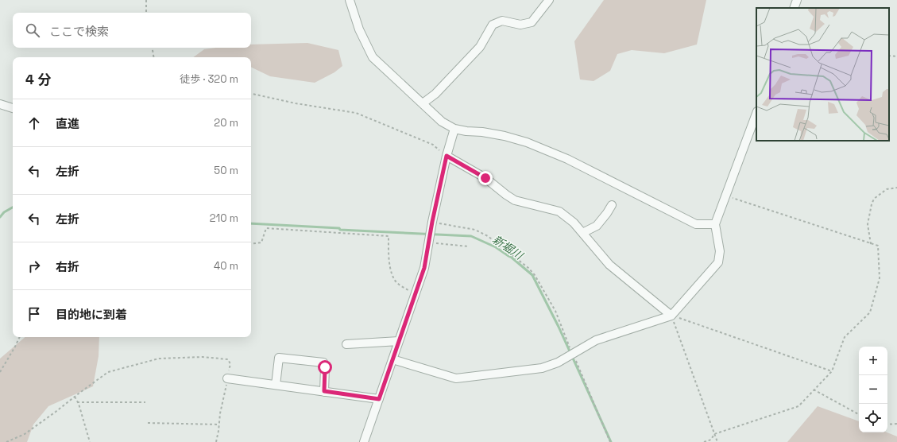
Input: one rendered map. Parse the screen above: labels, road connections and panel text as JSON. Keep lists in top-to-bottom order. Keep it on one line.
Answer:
{"water":["新堀川"],"page":{"search":"ここで検索","heading":["4 分","徒歩 · 320 m"],"list":[["直進","20 m"],["左折","50 m"],["左折","210 m"],["右折","40 m"],"目的地に到着"],"map_buttons":["+","−"]}}
